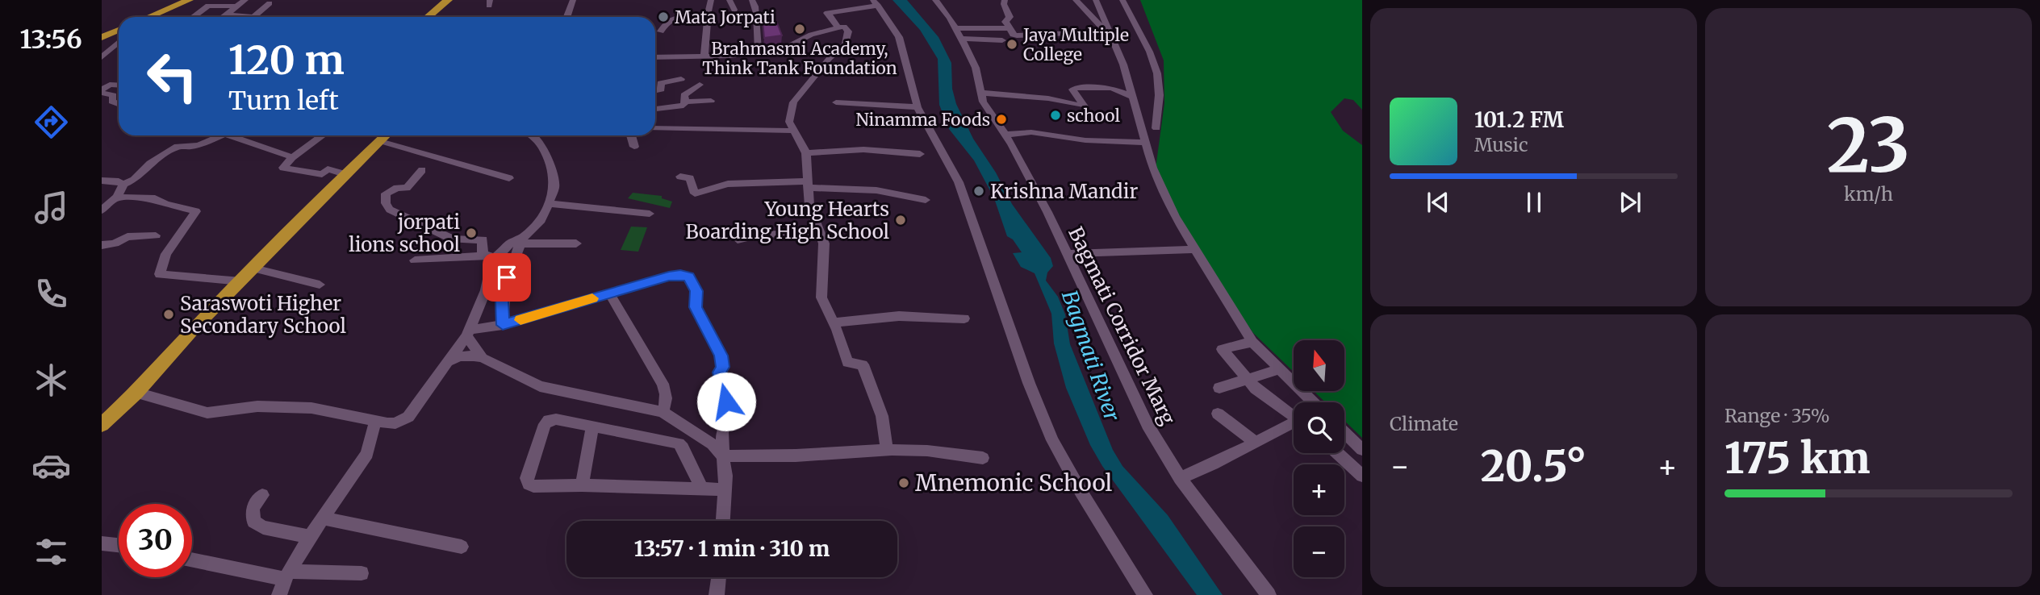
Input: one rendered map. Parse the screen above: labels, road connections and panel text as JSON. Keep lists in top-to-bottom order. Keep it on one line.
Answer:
{"streets":{"street":["Bagmati Corridor Marg"]},"water":["Bagmati River"],"places":["Mata Jorpati","Brahmasmi Academy, Think Tank Foundation","Jaya Multiple College","school","Ninamma Foods","Krishna Mandir","Young Hearts Boarding High School","jorpati lions school","Saraswoti Higher Secondary School","Mnemonic School"],"north":"top","page":{"tabs":"13:56","tile":[["23","km/h"],"Climate",["Range · 35%","175 km"]],"turn":["120 m","Turn left"],"song":["101.2 FM","Music"],"map_buttons":["+","−"],"heat":["−","20.5°","+"],"limit":"30","trip":"13:57 · 1 min · 310 m"}}
